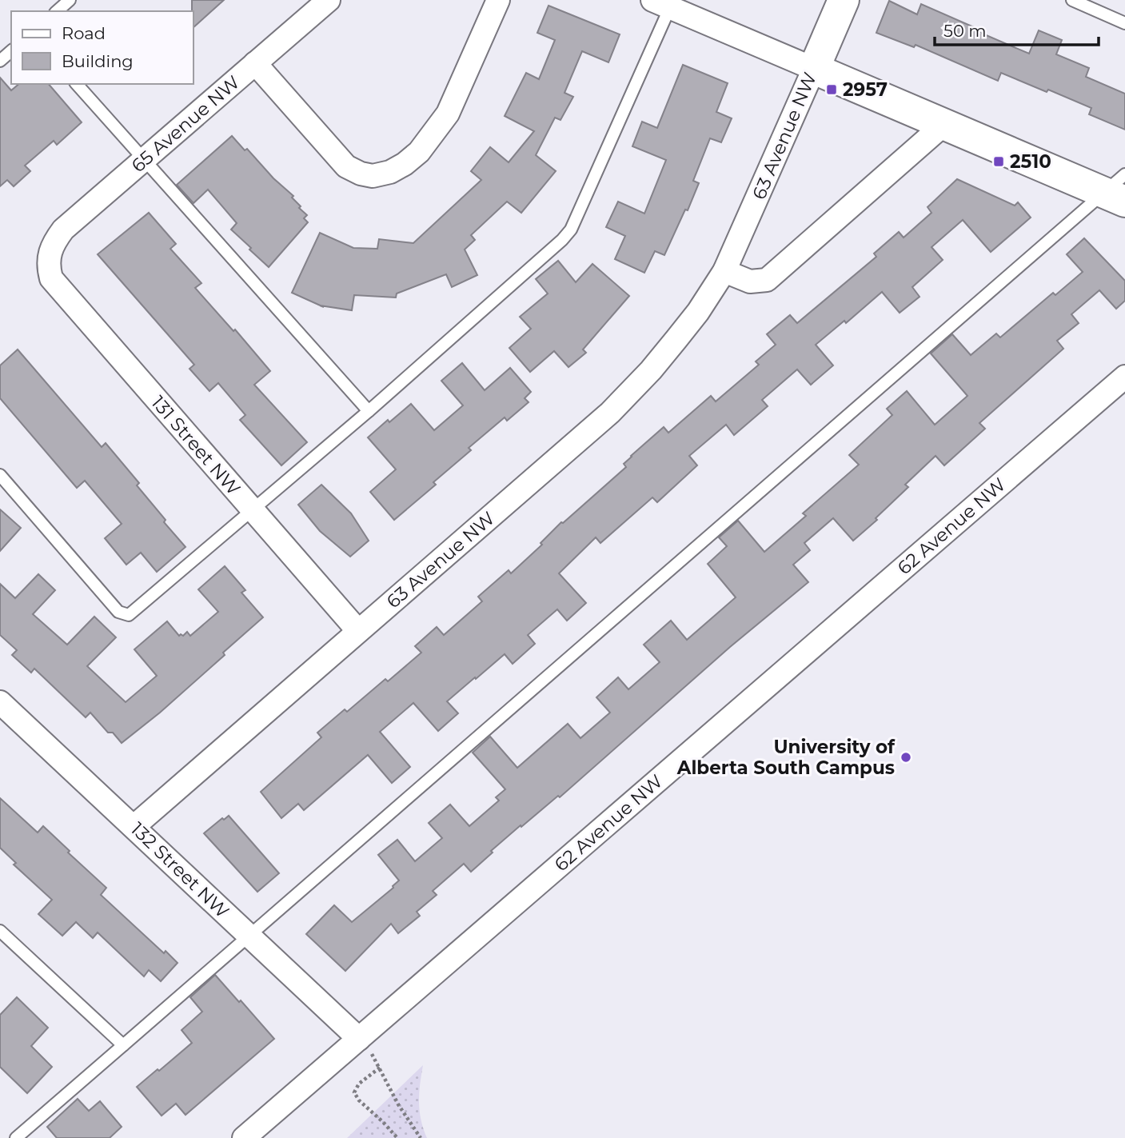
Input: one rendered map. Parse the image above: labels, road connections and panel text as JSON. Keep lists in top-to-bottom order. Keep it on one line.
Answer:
{"streets":{"street":["65 Avenue NW","63 Avenue NW","131 Street NW","62 Avenue NW","132 Street NW"]},"crossings":[["65 Avenue NW","131 Street NW"],["63 Avenue NW","131 Street NW"],["63 Avenue NW","132 Street NW"],["62 Avenue NW","132 Street NW"]],"places":{"transit":["2957","2510"],"other":["University of Alberta South Campus"]},"legend":["Road","Building"],"scale_bar":"50 m"}
